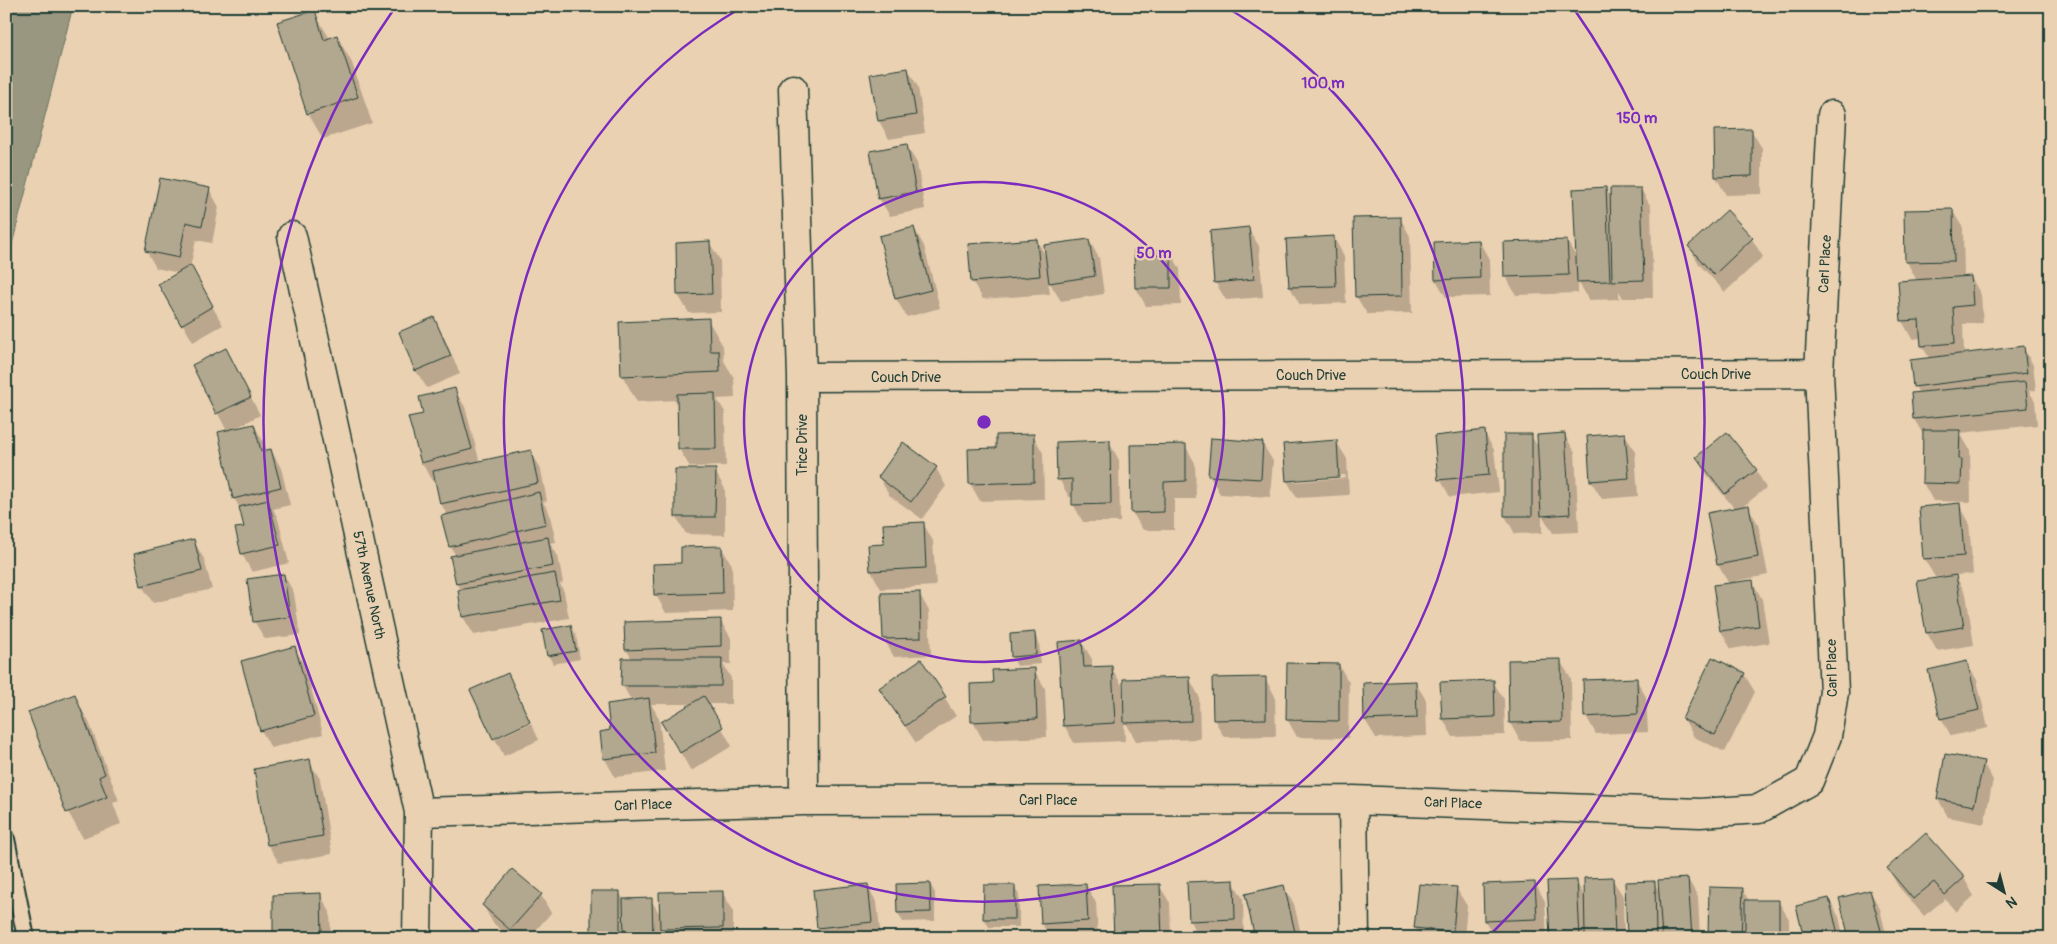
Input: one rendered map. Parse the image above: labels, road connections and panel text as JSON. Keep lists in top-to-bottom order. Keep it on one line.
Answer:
{"streets":{"street":["Carl Place","Couch Drive","Trice Drive","57th Avenue North"]},"crossings":[["Carl Place","Couch Drive"],["Carl Place","Trice Drive"],["Carl Place","57th Avenue North"],["Couch Drive","Trice Drive"]],"north":"bottom right","rings":["100 m","150 m","50 m"]}
